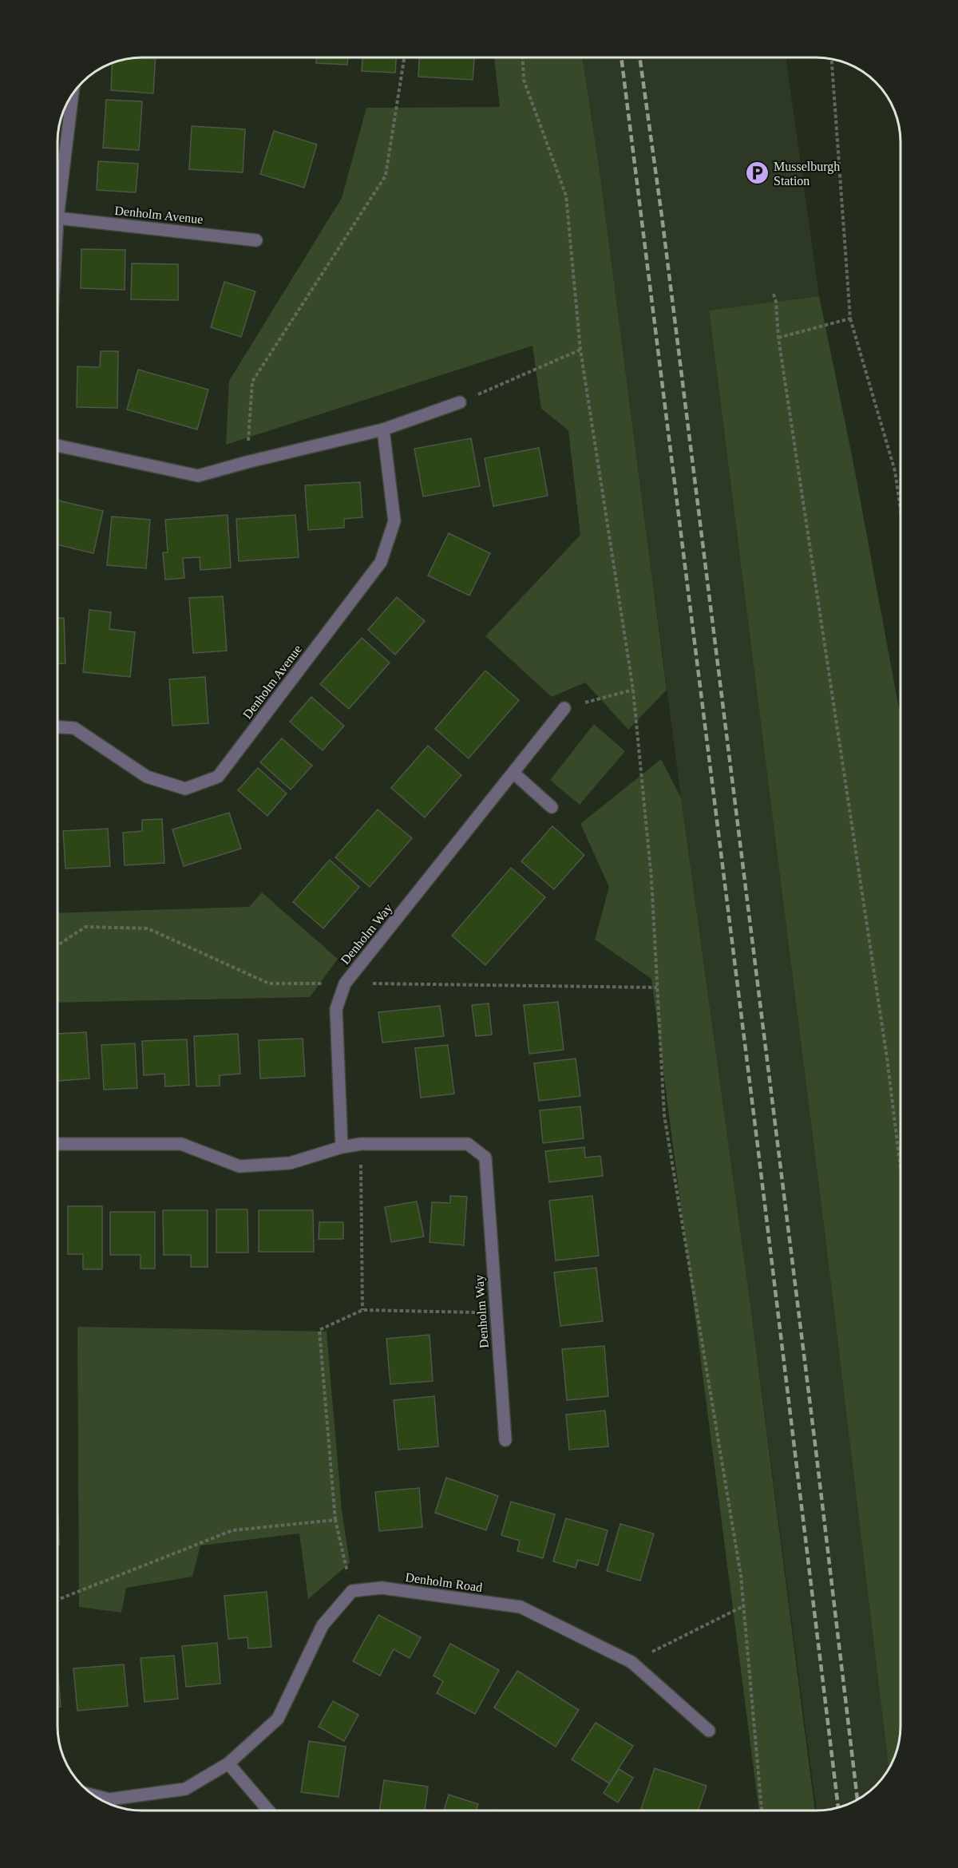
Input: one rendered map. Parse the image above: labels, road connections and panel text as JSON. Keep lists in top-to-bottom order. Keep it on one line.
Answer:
{"streets":{"street":["Denholm Avenue","Denholm Way","Denholm Road"]},"places":{"parking":["Musselburgh Station"]}}
